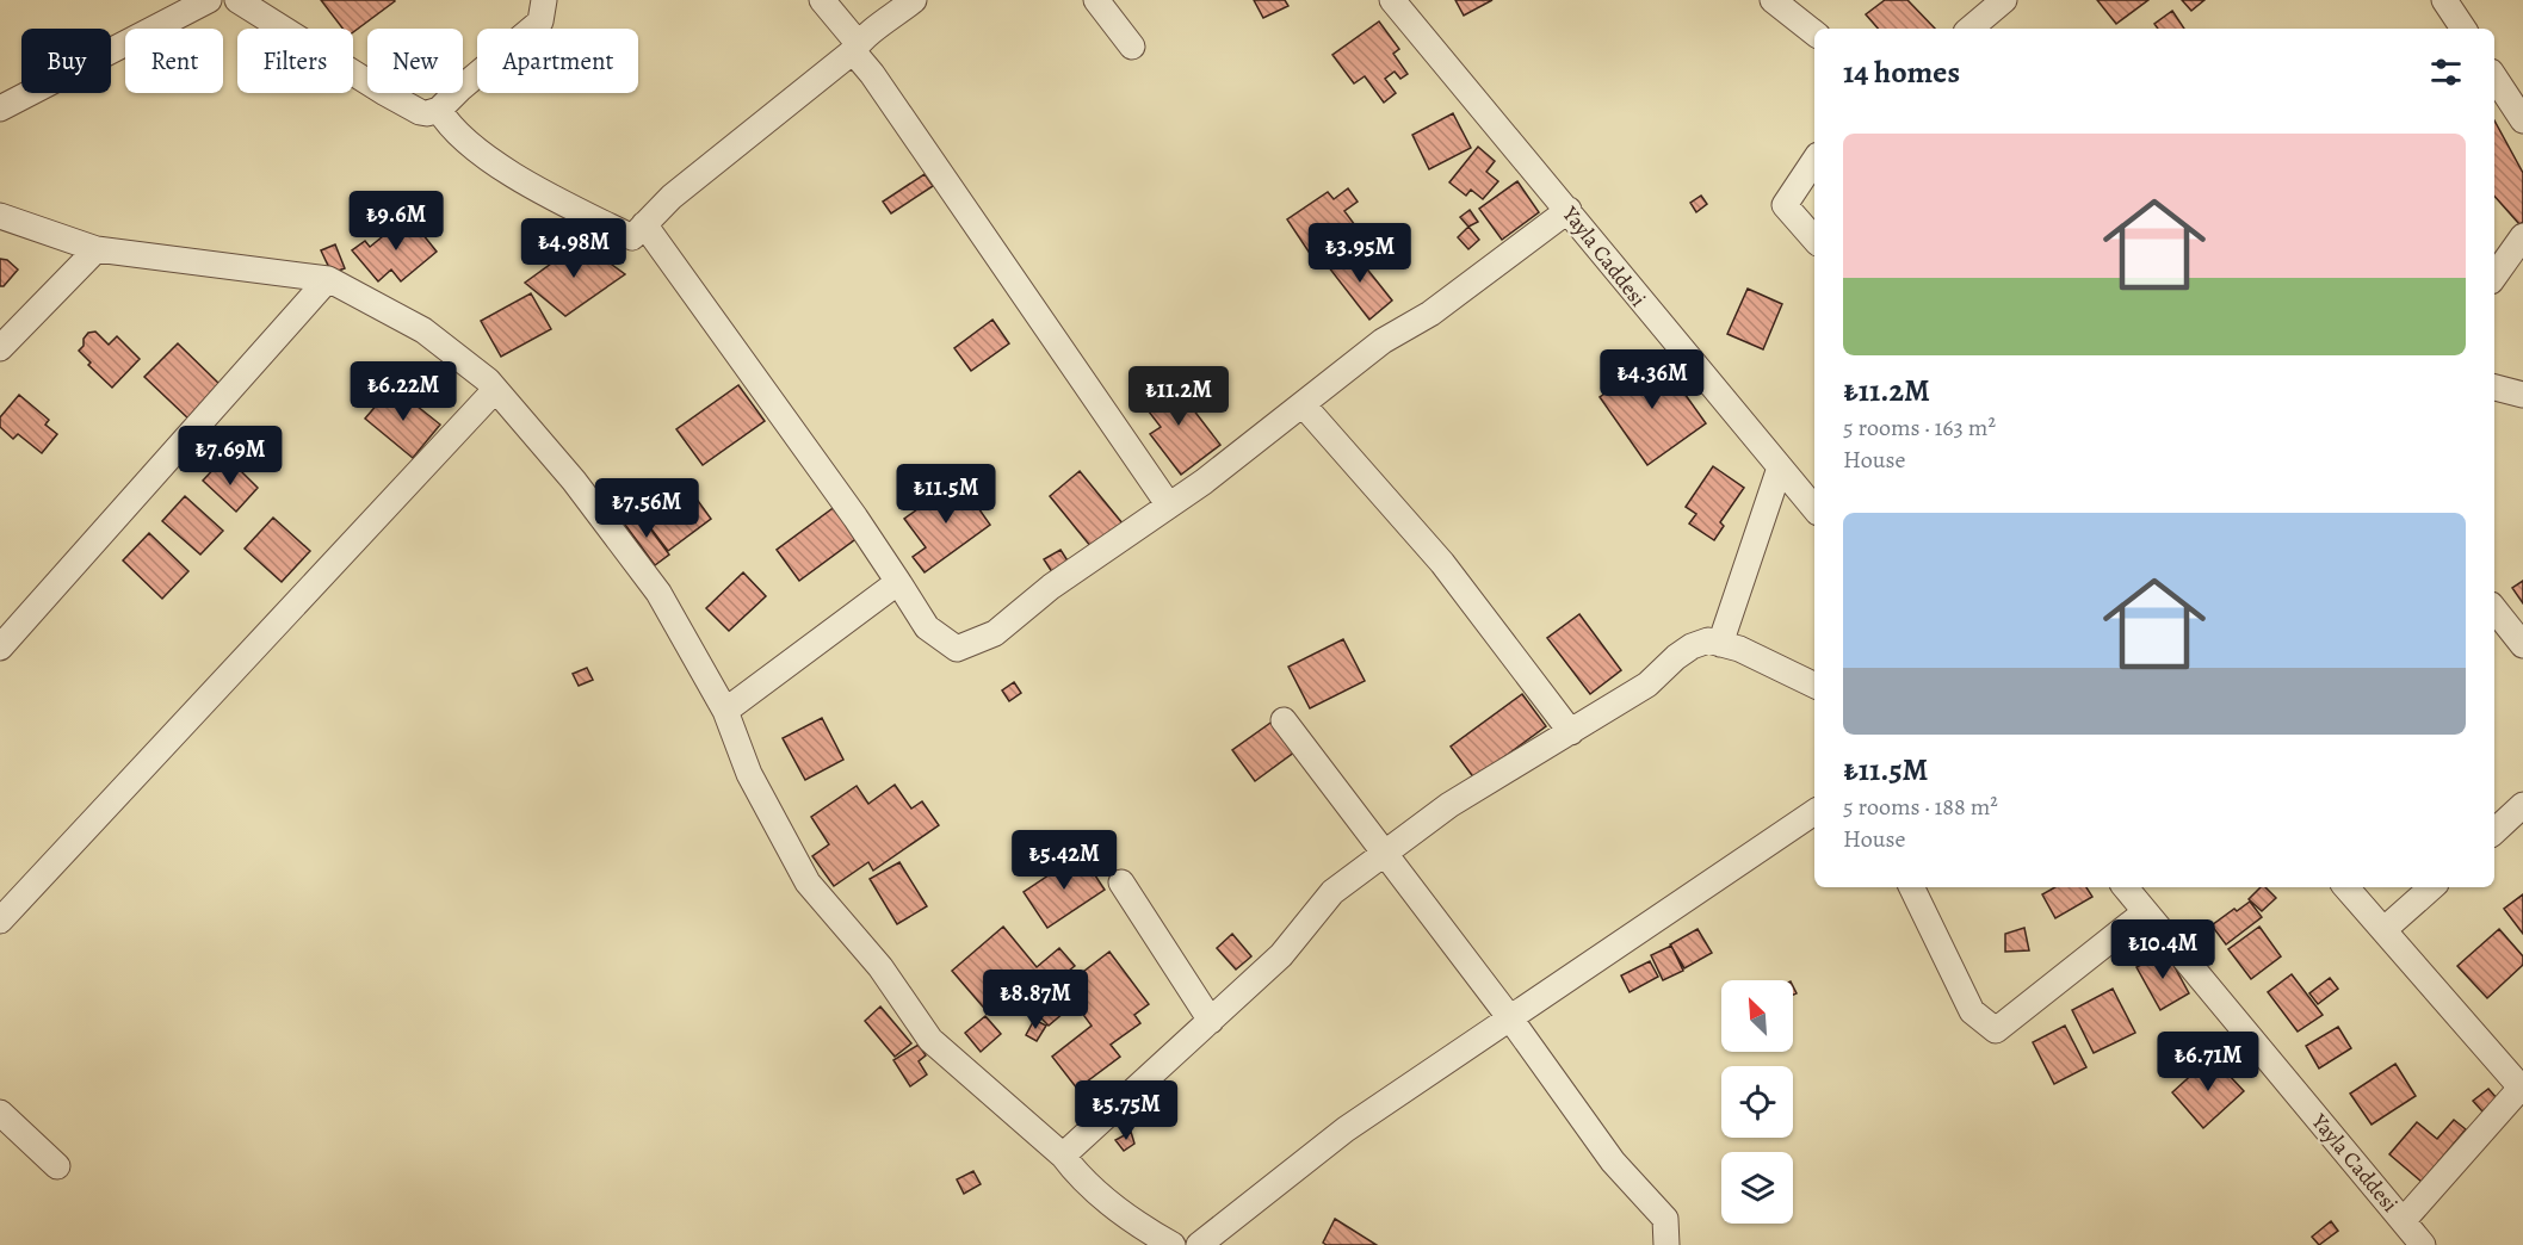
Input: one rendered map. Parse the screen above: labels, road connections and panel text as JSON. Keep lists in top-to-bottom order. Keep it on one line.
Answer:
{"streets":{"street":["Yayla Caddesi"]},"north":"top left","page":{"chip":["Buy","Rent","Filters","New","Apartment"],"heading":"14 homes","list":[{"name":"₺11.2M","note":"5 rooms · 163 m² · House"},{"name":"₺11.5M","note":"5 rooms · 188 m² · House"}],"price":["₺9.6M","₺4.98M","₺3.95M","₺4.36M","₺6.22M","₺11.2M","₺7.69M","₺11.5M","₺7.56M","₺5.42M","₺10.4M","₺8.87M","₺6.71M","₺5.75M"]}}
